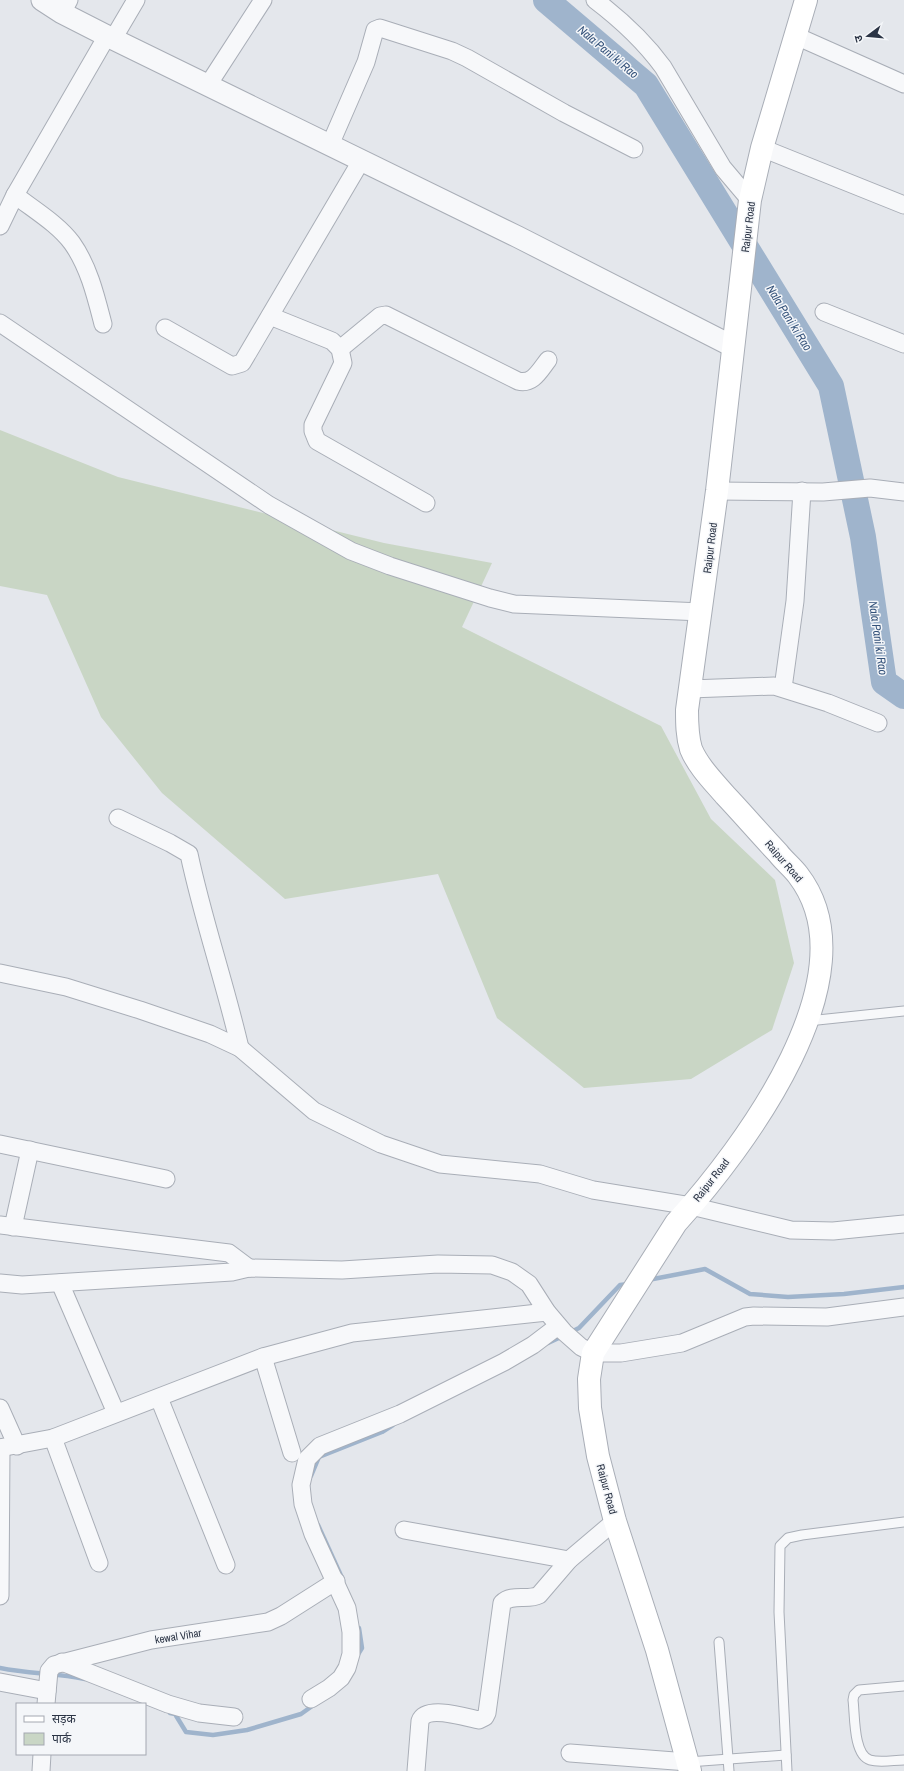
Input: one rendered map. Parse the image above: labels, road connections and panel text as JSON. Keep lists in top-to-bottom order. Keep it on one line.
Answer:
{"streets":{"main road":["Raipur Road"],"street":["kewal Vihar"]},"water":["Nala Pani ki Rao"],"legend":["सड़क","पार्क"],"north":"left"}
